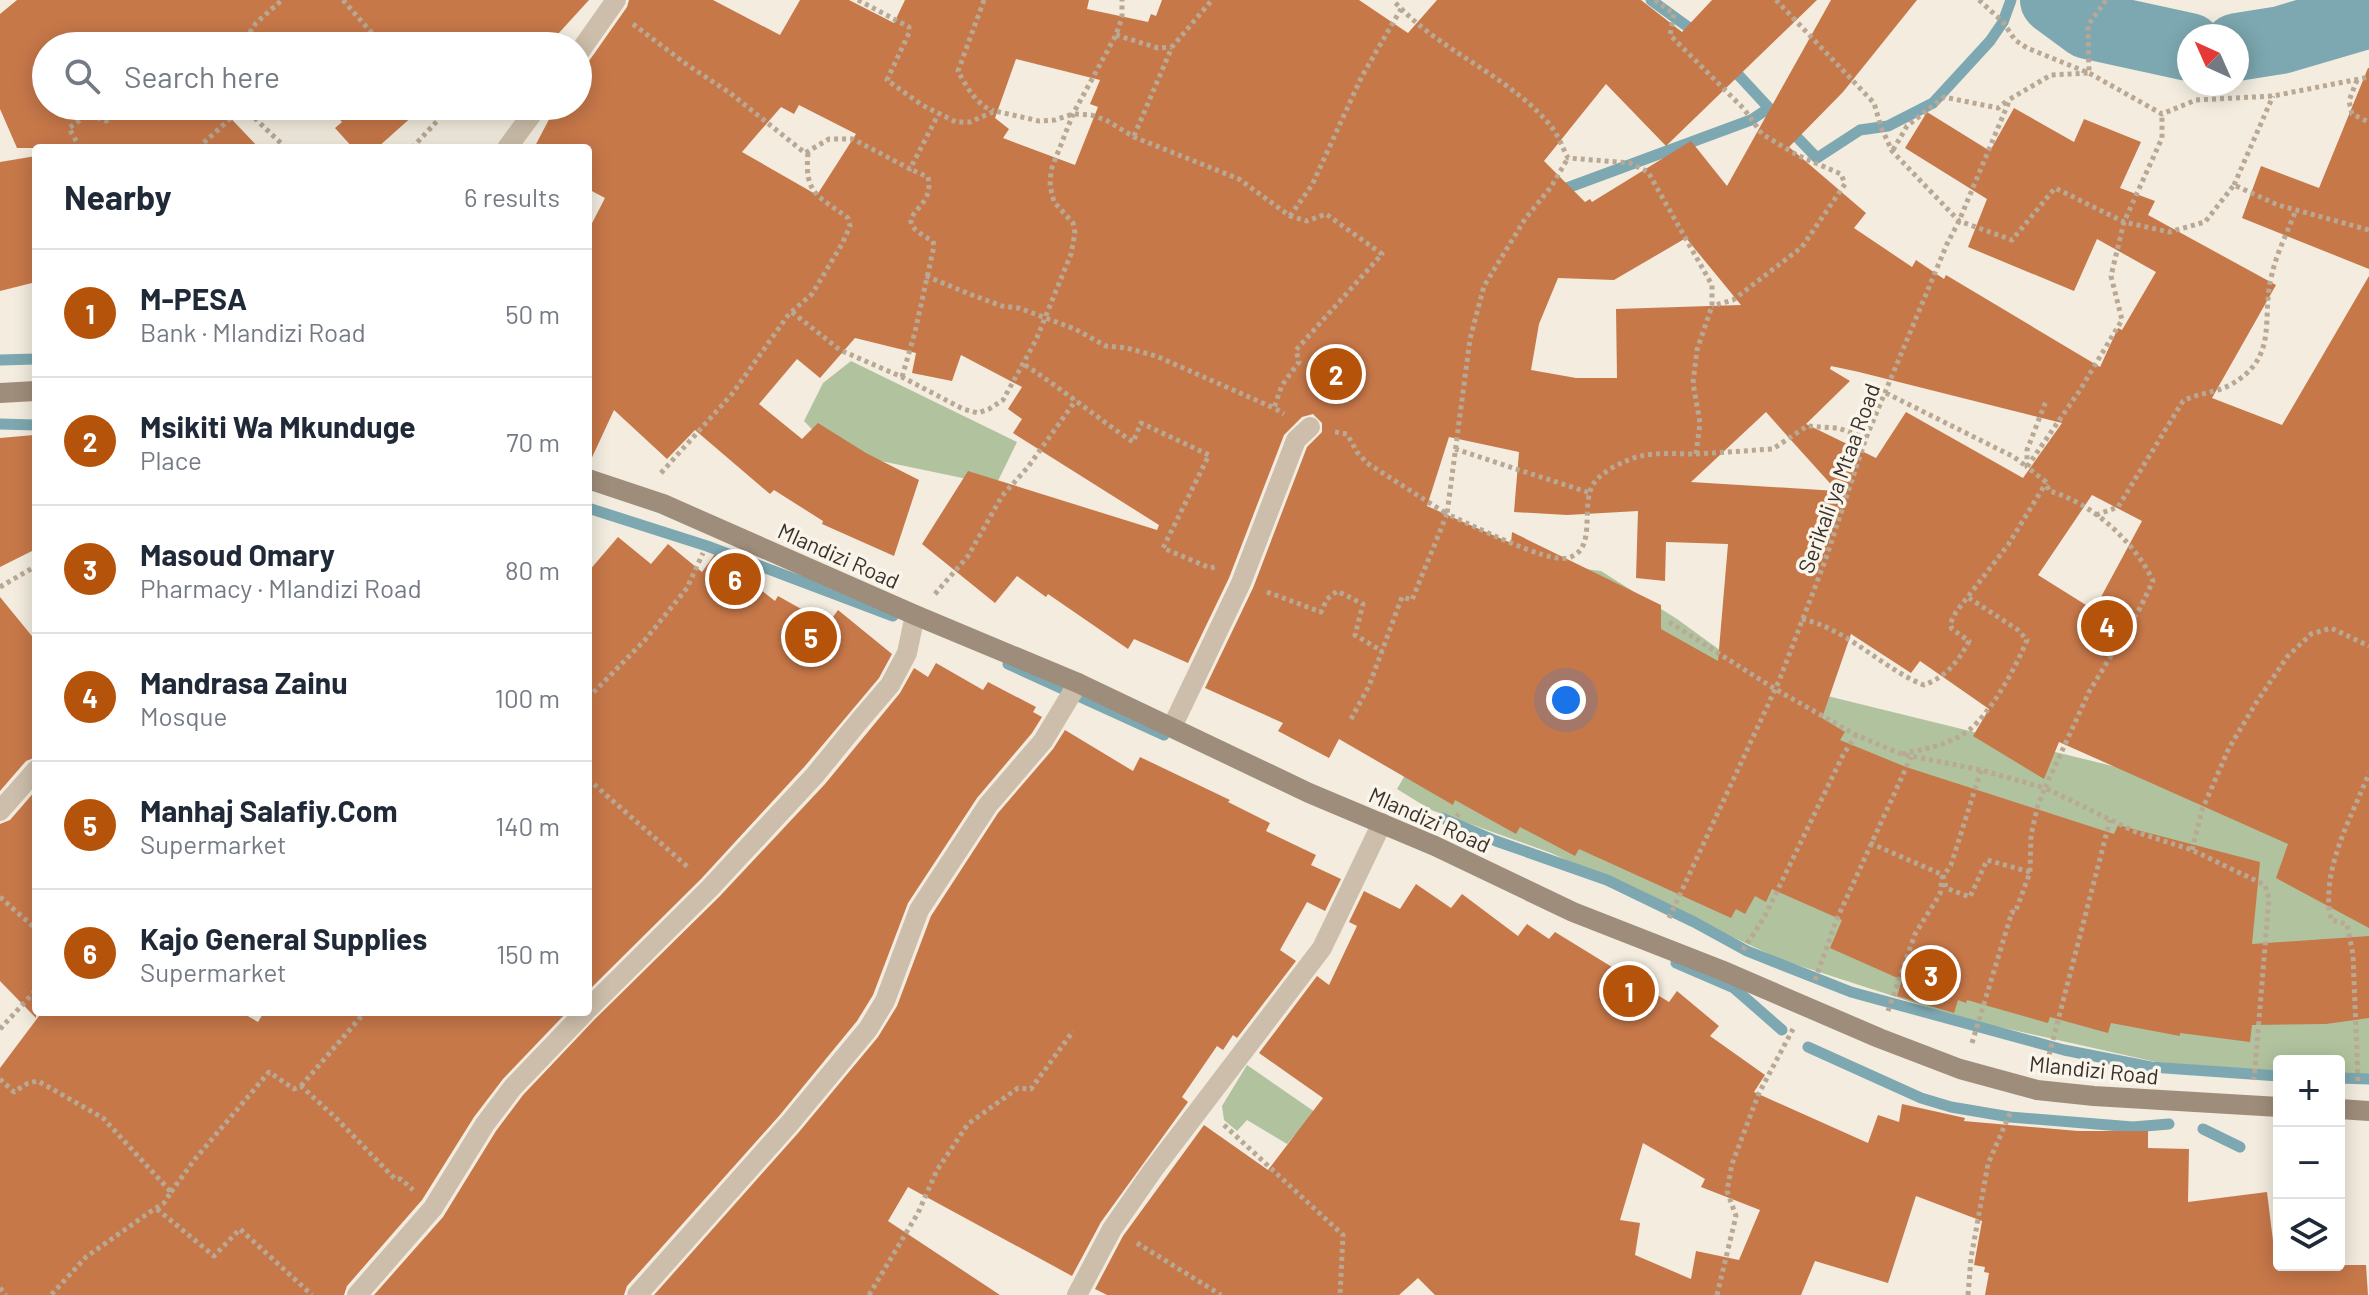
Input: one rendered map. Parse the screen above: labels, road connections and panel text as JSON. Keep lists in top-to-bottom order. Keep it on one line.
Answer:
{"streets":{"street":["Mlandizi Road"],"path":["Serikali ya Mtaa Road"]},"crossings":[["Serikali ya Mtaa Road","Mlandizi Road"]],"north":"top left","page":{"search":"Search here","heading":["Nearby","6 results"],"list":[{"mark":"1","name":"M-PESA","note":"Bank · Mlandizi Road","value":"50 m"},{"mark":"2","name":"Msikiti Wa Mkunduge","note":"Place","value":"70 m"},{"mark":"3","name":"Masoud Omary","note":"Pharmacy · Mlandizi Road","value":"80 m"},{"mark":"4","name":"Mandrasa Zainu","note":"Mosque","value":"100 m"},{"mark":"5","name":"Manhaj Salafiy.Com","note":"Supermarket","value":"140 m"},{"mark":"6","name":"Kajo General Supplies","note":"Supermarket","value":"150 m"}],"pins":["2","6","4","5","3","1"],"map_buttons":["+","−"]}}
